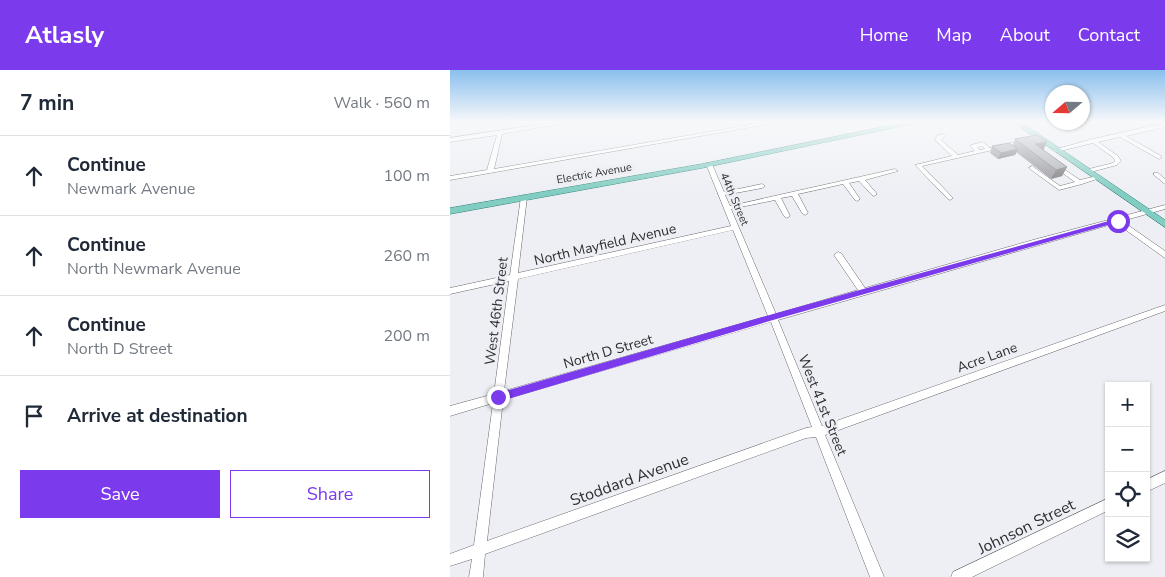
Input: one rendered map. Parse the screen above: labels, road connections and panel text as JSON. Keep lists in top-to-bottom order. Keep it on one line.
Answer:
{"streets":{"main road":["Electric Avenue"],"street":["44th Street","North Mayfield Avenue","West 46th Street","North D Street","Acre Lane","West 41st Street","Stoddard Avenue","Johnson Street"]},"crossings":[["Electric Avenue","44th Street"],["Electric Avenue","West 46th Street"],["44th Street","North Mayfield Avenue"],["44th Street","West 41st Street"],["North Mayfield Avenue","West 46th Street"],["West 46th Street","North D Street"],["West 46th Street","Stoddard Avenue"],["North D Street","West 41st Street"],["Acre Lane","West 41st Street"],["Acre Lane","Stoddard Avenue"],["West 41st Street","Stoddard Avenue"]],"north":"left","page":{"header":"Atlasly","nav":["Home","Map","About","Contact"],"heading":["7 min","Walk · 560 m"],"list":[["Continue","Newmark Avenue","100 m"],["Continue","North Newmark Avenue","260 m"],["Continue","North D Street","200 m"],"Arrive at destination"],"map_buttons":["+","−"],"buttons":["Save","Share"]}}
